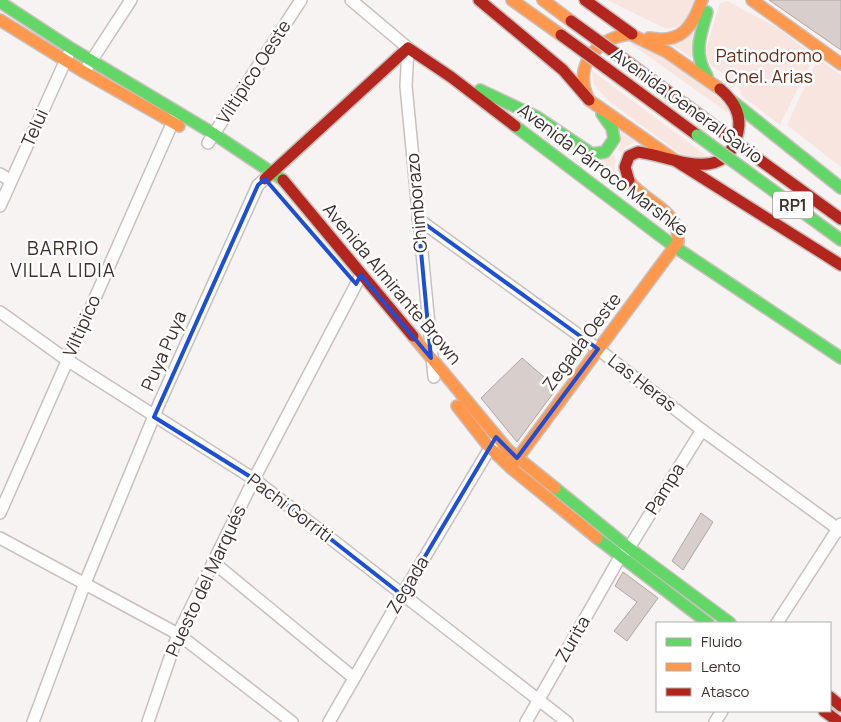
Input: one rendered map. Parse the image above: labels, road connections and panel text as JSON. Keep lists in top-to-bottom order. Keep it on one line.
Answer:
{"streets":{"main road":["Avenida General Savio","Avenida Párroco Marshke","RP1","Avenida Almirante Brown","Zegada Oeste","Puya Puya"],"street":["Viltipico Oeste","Telui","Chimborazo","Viltipico","Las Heras","Pampa","Pachi Gorriti","Puesto del Marqués","Zegada","Zurita"]},"crossings":[["Viltipico Oeste","Avenida Almirante Brown"],["Telui","Avenida Almirante Brown"],["Avenida Párroco Marshke","Chimborazo"],["Avenida Párroco Marshke","Zegada Oeste"],["Avenida Párroco Marshke","Puya Puya"],["Chimborazo","Avenida Almirante Brown"],["Chimborazo","Puya Puya"],["Chimborazo","Las Heras"],["Avenida Almirante Brown","Viltipico"],["Avenida Almirante Brown","Zegada Oeste"],["Avenida Almirante Brown","Puya Puya"],["Avenida Almirante Brown","Pampa"],["Avenida Almirante Brown","Puesto del Marqués"],["Avenida Almirante Brown","Zegada"],["Avenida Almirante Brown","Zurita"],["Viltipico","Pachi Gorriti"],["Zegada Oeste","Las Heras"],["Puya Puya","Pachi Gorriti"],["Las Heras","Pampa"],["Pampa","Zurita"],["Pachi Gorriti","Puesto del Marqués"],["Pachi Gorriti","Zegada"],["Pachi Gorriti","Zurita"]],"districts":["BARRIO VILLA LIDIA"],"parks":["Patinodromo Cnel. Arias"],"legend":["Fluido","Lento","Atasco"]}
